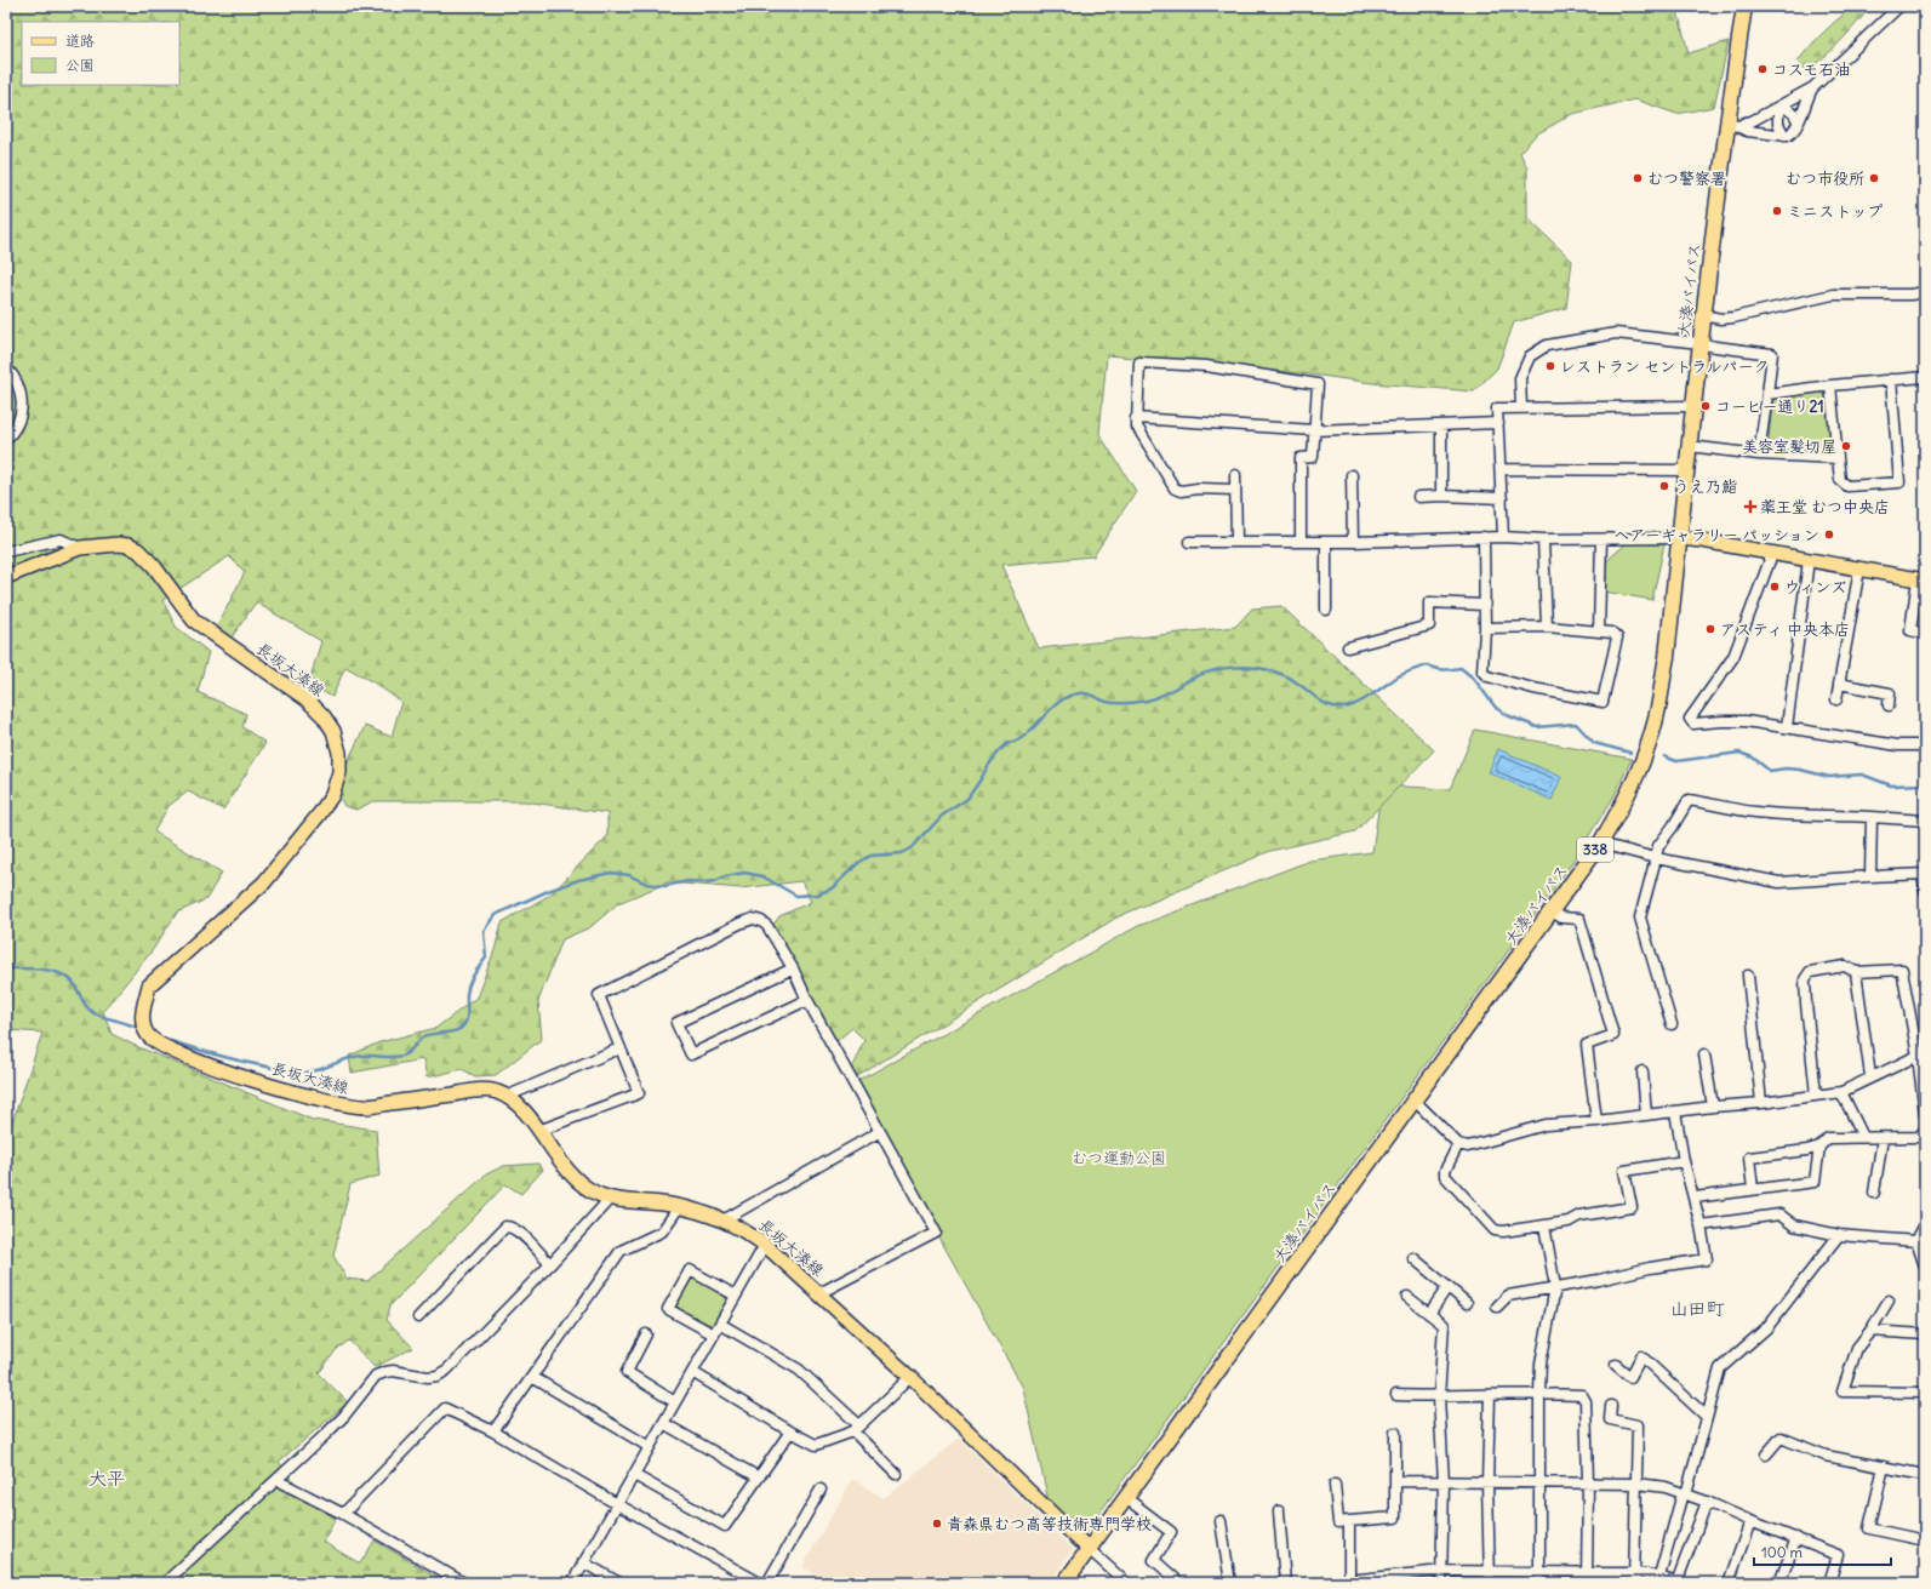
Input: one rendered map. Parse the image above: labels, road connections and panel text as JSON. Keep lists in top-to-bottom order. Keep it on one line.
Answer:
{"streets":{"highway":["大湊バイパス","338"],"main road":["長坂大湊線"]},"crossings":[["大湊バイパス","長坂大湊線"]],"districts":["山田町","大平"],"parks":["むつ運動公園"],"places":{"other":["コスモ石油","むつ警察署","むつ市役所","ミニストップ","レストラン セントラルパーク","コーヒー通り21","美容室髪切屋","うえ乃鮨","ヘアーギャラリー パッション","ウィンズ","アスティ 中央本店","青森県むつ高等技術専門学校"],"health":["薬王堂 むつ中央店"]},"legend":["道路","公園"],"scale_bar":"100 m"}
